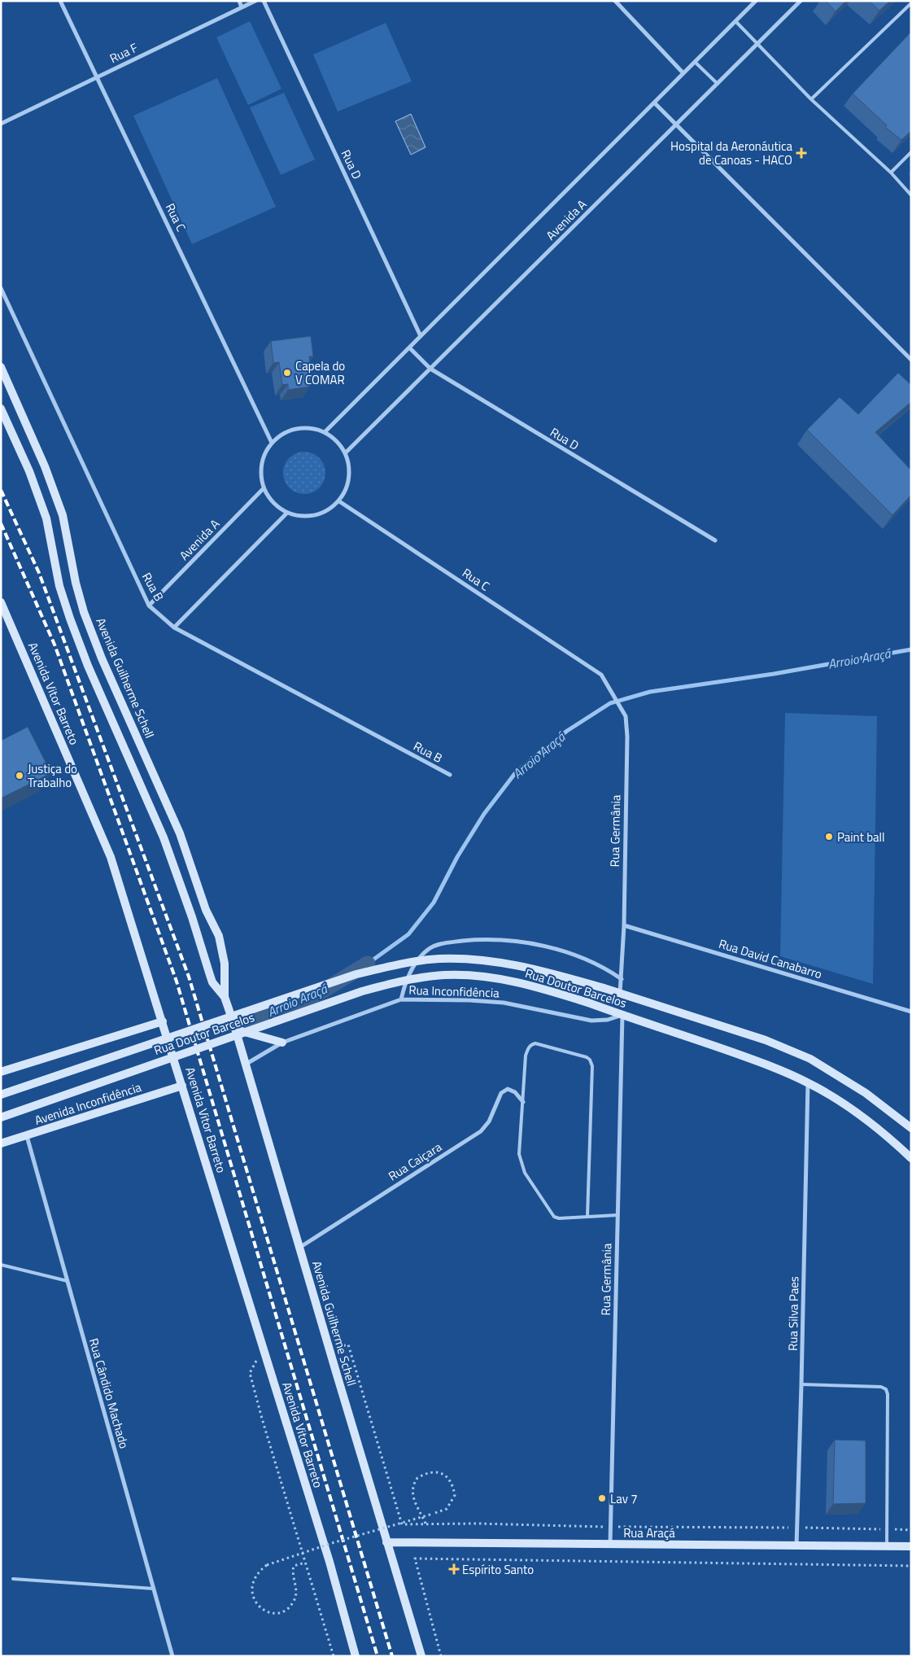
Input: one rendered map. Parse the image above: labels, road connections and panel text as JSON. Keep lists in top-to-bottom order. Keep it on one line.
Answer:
{"streets":{"main road":["Avenida Guilherme Schell","Avenida Vitor Barreto","Rua Doutor Barcelos","Avenida Inconfidência","Rua Araçá"],"street":["Rua F","Rua D","Rua C","Avenida A","Rua B","Rua Germânia","Rua David Canabarro","Rua Inconfidência","Rua Caiçara","Rua Silva Paes","Rua Cândido Machado"]},"crossings":[["Rua F","Rua C"],["Rua D","Avenida A"],["Rua C","Avenida A"],["Rua C","Rua Germânia"],["Avenida A","Rua B"],["Avenida Guilherme Schell","Rua Inconfidência"],["Avenida Guilherme Schell","Rua Caiçara"],["Avenida Guilherme Schell","Rua Araçá"],["Avenida Vitor Barreto","Avenida Inconfidência"],["Rua Germânia","Rua David Canabarro"],["Rua Germânia","Rua Doutor Barcelos"],["Rua Germânia","Rua Inconfidência"],["Rua Germânia","Rua Araçá"],["Rua Doutor Barcelos","Rua Inconfidência"],["Rua Doutor Barcelos","Rua Silva Paes"],["Avenida Inconfidência","Rua Cândido Machado"],["Rua Silva Paes","Rua Araçá"]],"water":["Arroio Araçá"],"places":{"health":["Hospital da Aeronáutica de Canoas - HACO","Espírito Santo"],"other":["Capela do V COMAR","Justiça do Trabalho","Paint ball","Lav 7"]}}
